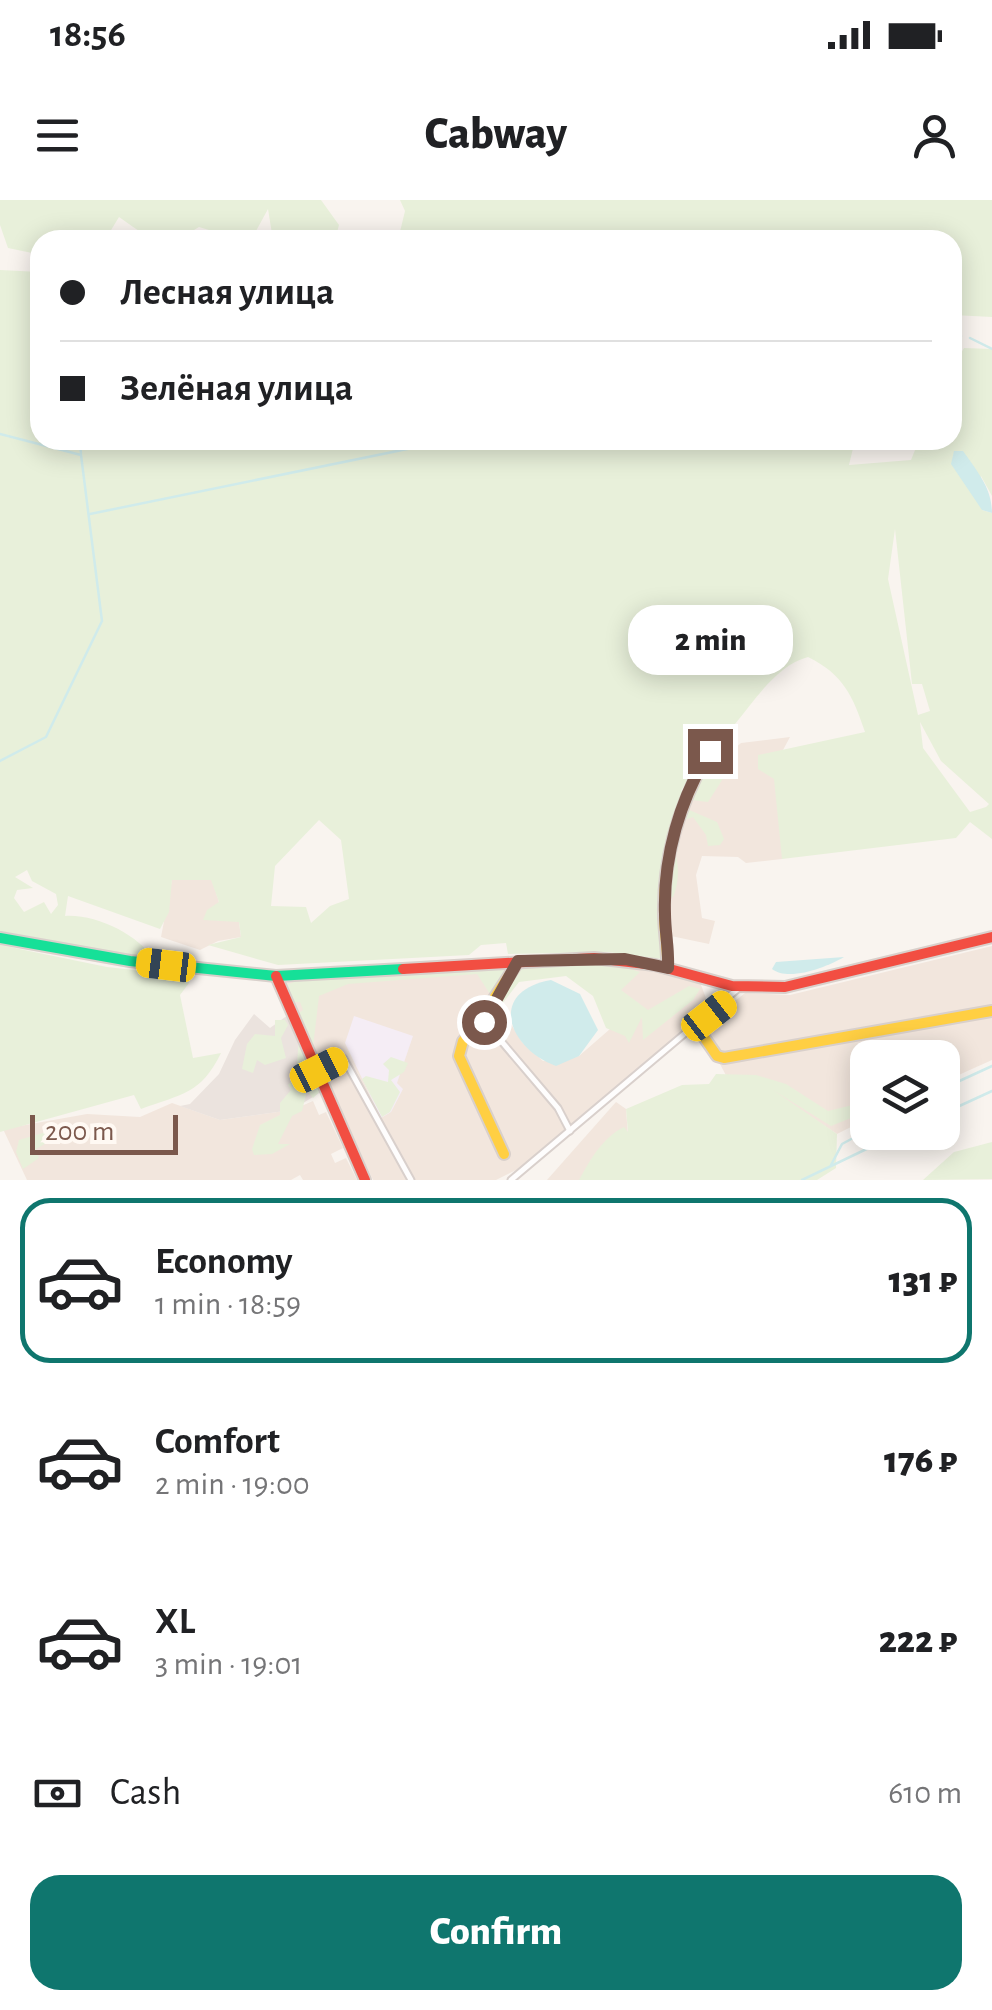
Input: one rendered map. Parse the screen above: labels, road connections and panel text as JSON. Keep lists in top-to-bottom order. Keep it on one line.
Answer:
{"scale_bar":"200 m","page":{"status":"18:56","header":"Cabway","banner":["Лесная улица","Зелёная улица"],"bubble":"2 min","scale":"200 m","list":[{"name":"Economy","note":"1 min · 18:59","value":"131 ₽"},{"name":"Comfort","note":"2 min · 19:00","value":"176 ₽"},{"name":"XL","note":"3 min · 19:01","value":"222 ₽"}],"pay":["Cash","610 m"],"buttons":"Confirm"}}
